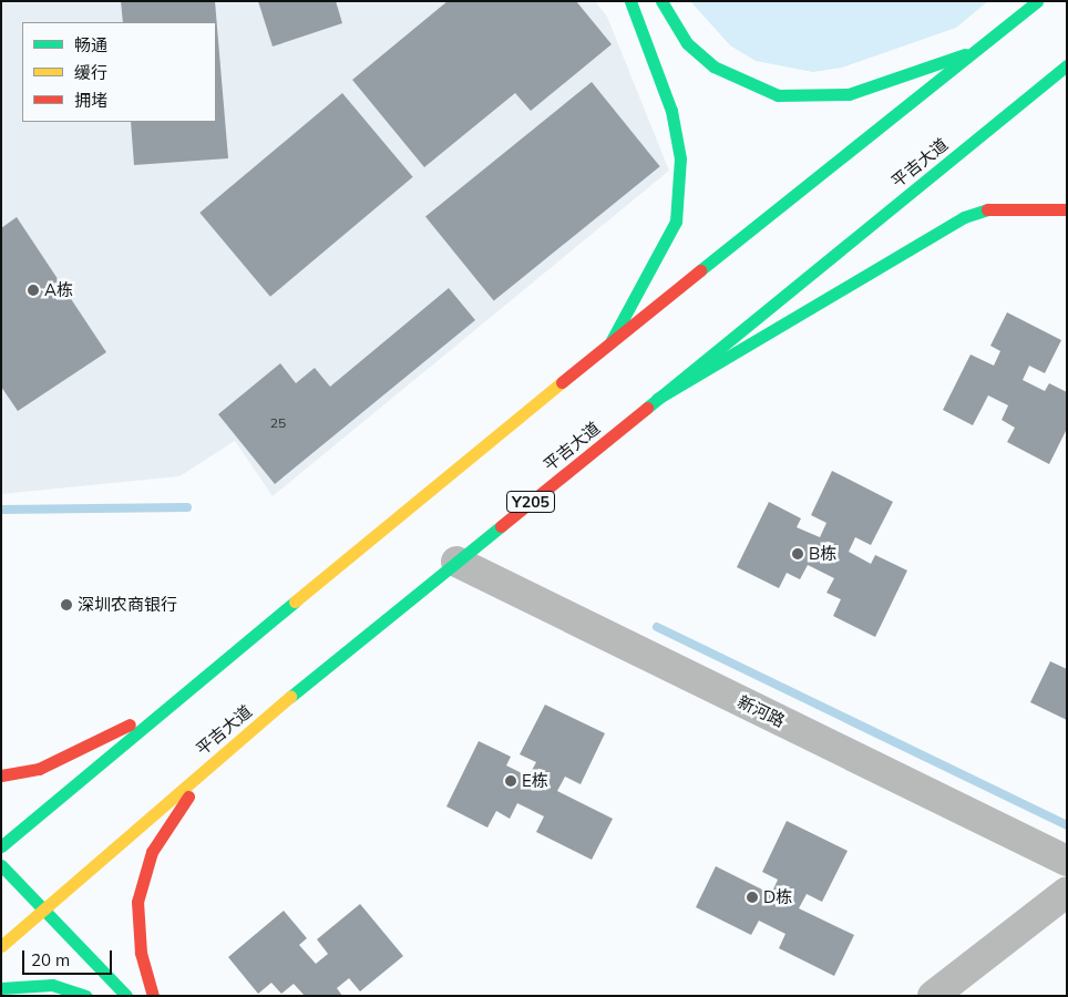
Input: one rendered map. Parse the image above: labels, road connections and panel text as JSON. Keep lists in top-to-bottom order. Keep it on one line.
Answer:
{"streets":{"main road":["平吉大道","Y205"],"street":["新河路"]},"crossings":[["平吉大道","新河路"]],"places":["A栋","B栋","深圳农商银行","E栋","D栋"],"house_numbers":["25"],"legend":["畅通","缓行","拥堵"],"scale_bar":"20 m"}
